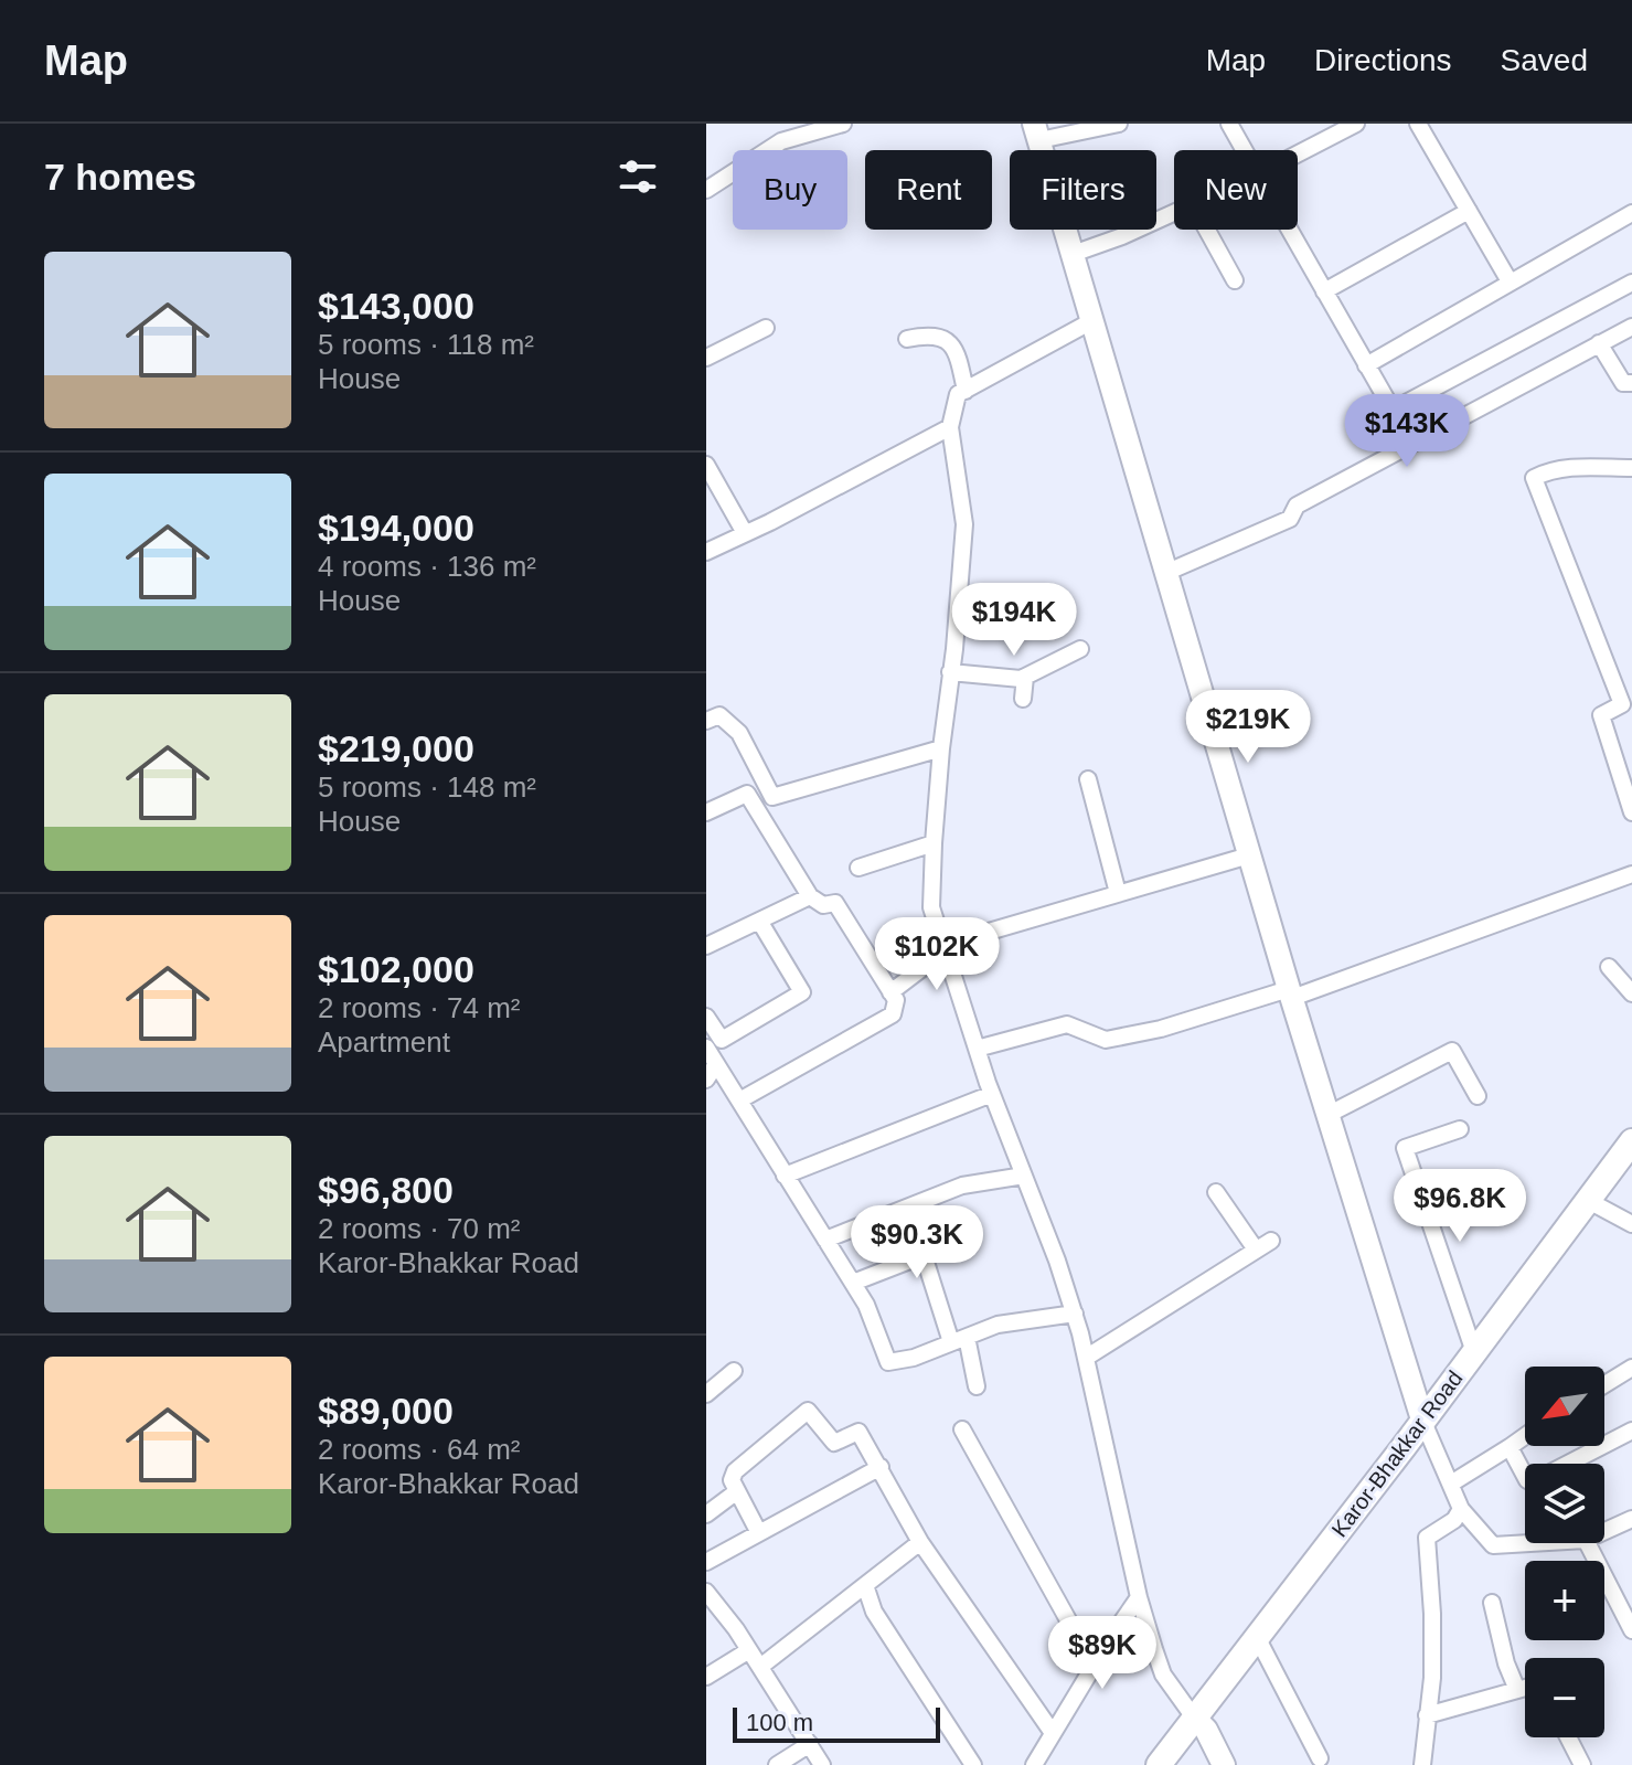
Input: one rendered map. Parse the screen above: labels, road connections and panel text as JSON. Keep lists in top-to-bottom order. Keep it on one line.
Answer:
{"streets":{"main road":["Karor-Bhakkar Road"]},"scale_bar":"100 m","north":"bottom left","page":{"header":"Map","nav":["Map","Directions","Saved"],"heading":"7 homes","chip":["Buy","Rent","Filters","New"],"list":[{"name":"$143,000","note":"5 rooms · 118 m² · House"},{"name":"$194,000","note":"4 rooms · 136 m² · House"},{"name":"$219,000","note":"5 rooms · 148 m² · House"},{"name":"$102,000","note":"2 rooms · 74 m² · Apartment"},{"name":"$96,800","note":"2 rooms · 70 m² · Karor-Bhakkar Road"},{"name":"$89,000","note":"2 rooms · 64 m² · Karor-Bhakkar Road"}],"price":["$143K","$194K","$219K","$102K","$96.8K","$90.3K","$89K"],"map_buttons":["+","−"],"scale":"100 m"}}
